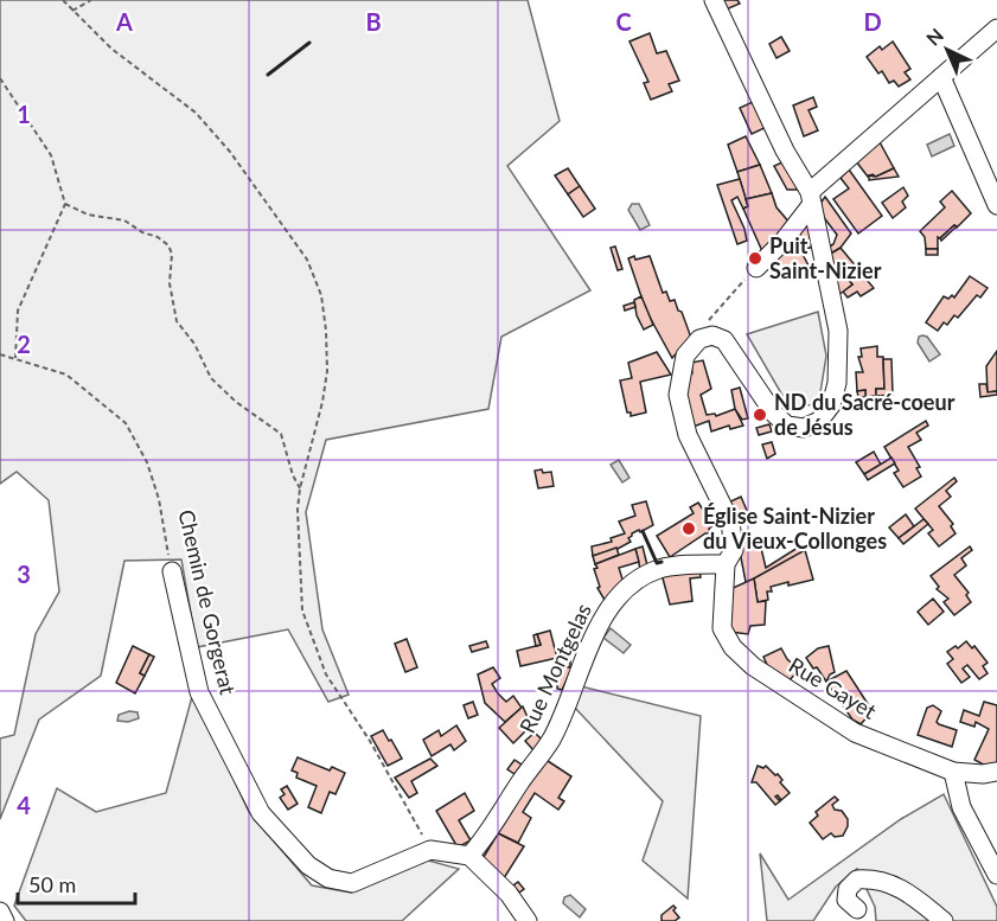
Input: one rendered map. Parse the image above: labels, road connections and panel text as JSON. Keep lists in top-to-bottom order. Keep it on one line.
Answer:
{"streets":{"street":["Chemin de Gorgerat","Rue Montgelas","Rue Gayet"]},"crossings":[["Rue Montgelas","Rue Gayet"]],"places":["Puit Saint-Nizier","ND du Sacré-coeur de Jésus","Église Saint-Nizier du Vieux-Collonges"],"scale_bar":"50 m","north":"top left","grid":{"columns":["A","B","C","D"],"rows":["1","2","3","4"]}}
